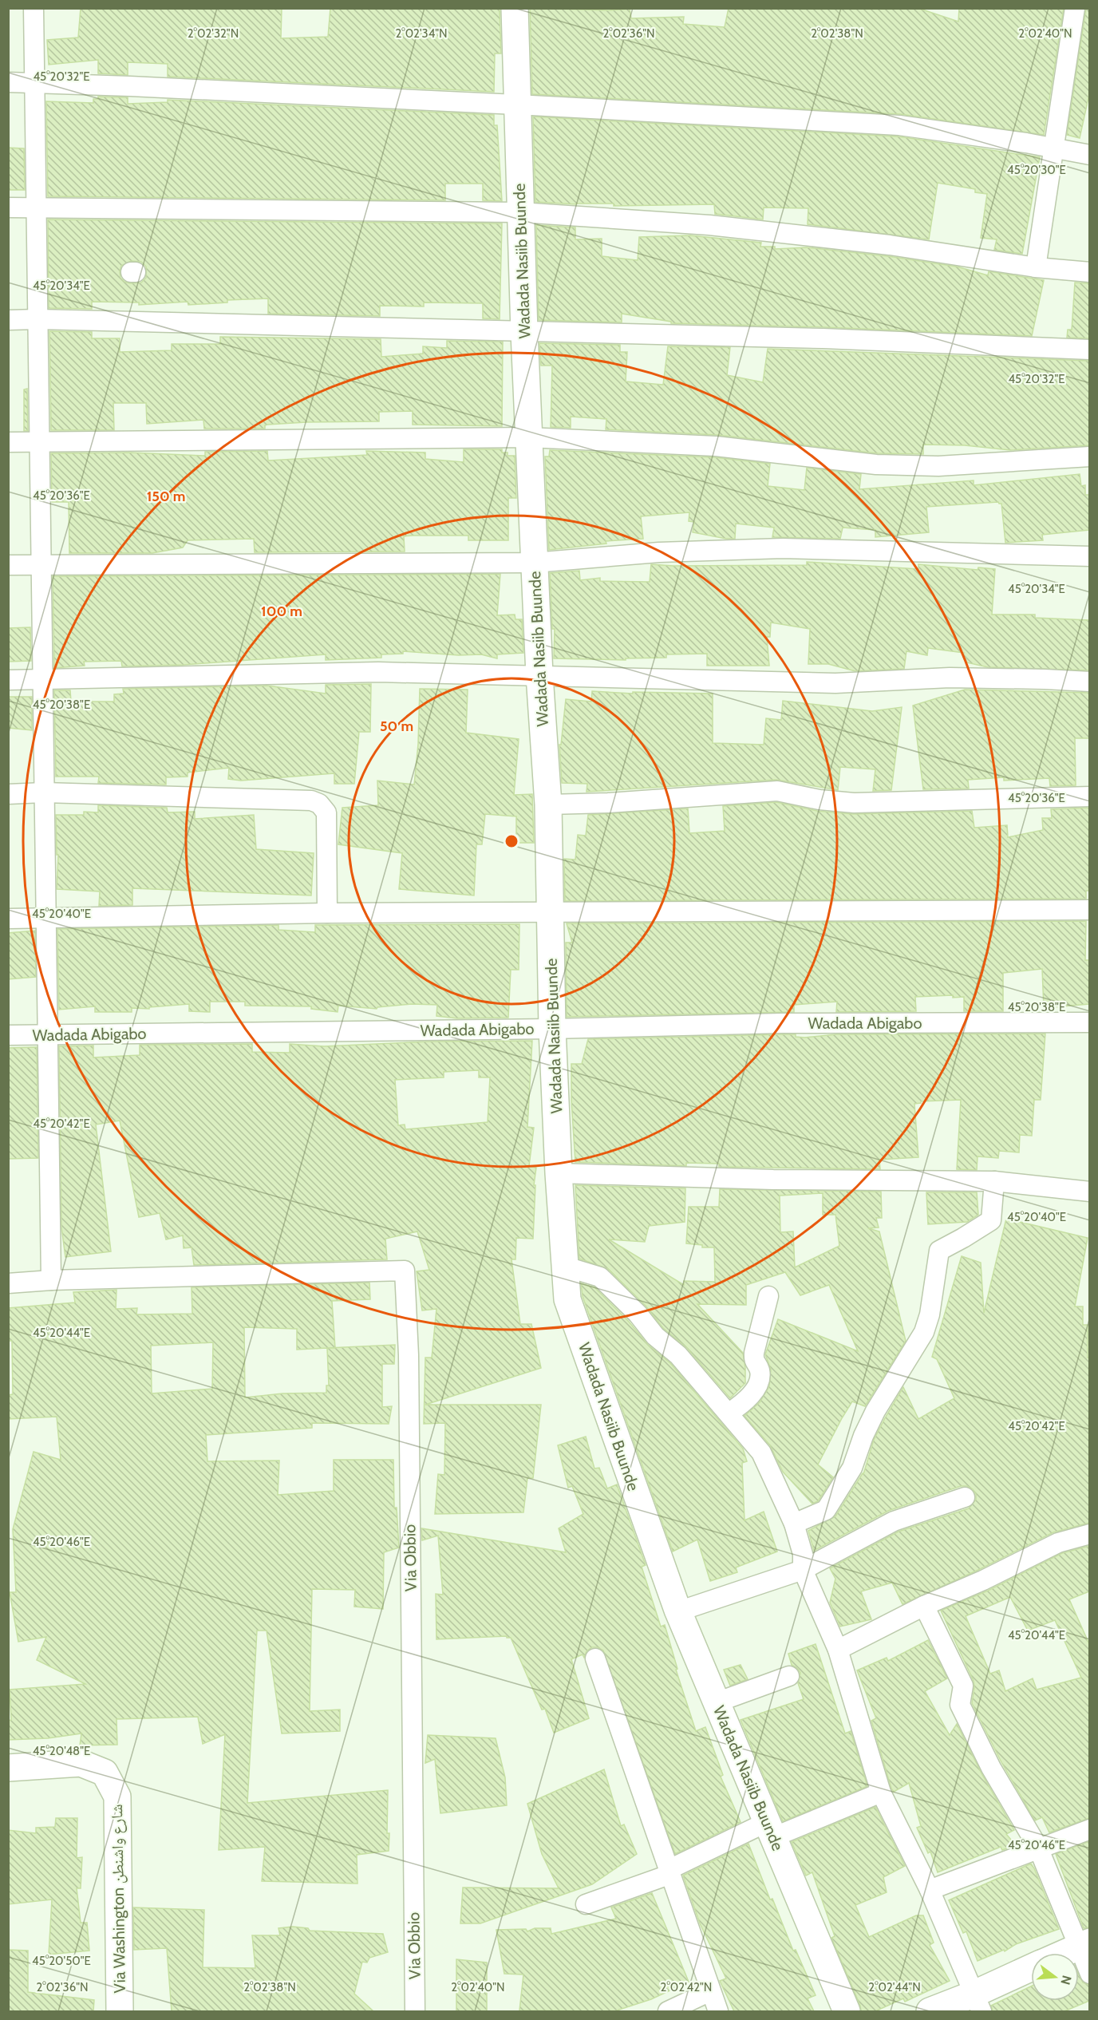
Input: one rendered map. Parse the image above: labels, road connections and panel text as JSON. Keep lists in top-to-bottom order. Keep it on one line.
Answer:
{"streets":{"street":["Wadada Nasiib Buunde","Wadada Abigabo","Via Obbio","Via Washington شارع واشنطن"]},"crossings":[["Wadada Nasiib Buunde","Wadada Abigabo"]],"north":"right","coordinates":["2°02'32\"N","2°02'34\"N","2°02'36\"N","2°02'38\"N","2°02'40\"N","45°20'32\"E","45°20'30\"E","45°20'34\"E","45°20'36\"E","45°20'38\"E","45°20'40\"E","45°20'42\"E","45°20'44\"E","45°20'46\"E","45°20'48\"E","45°20'50\"E","2°02'42\"N","2°02'44\"N"],"rings":["150 m","100 m","50 m"]}
